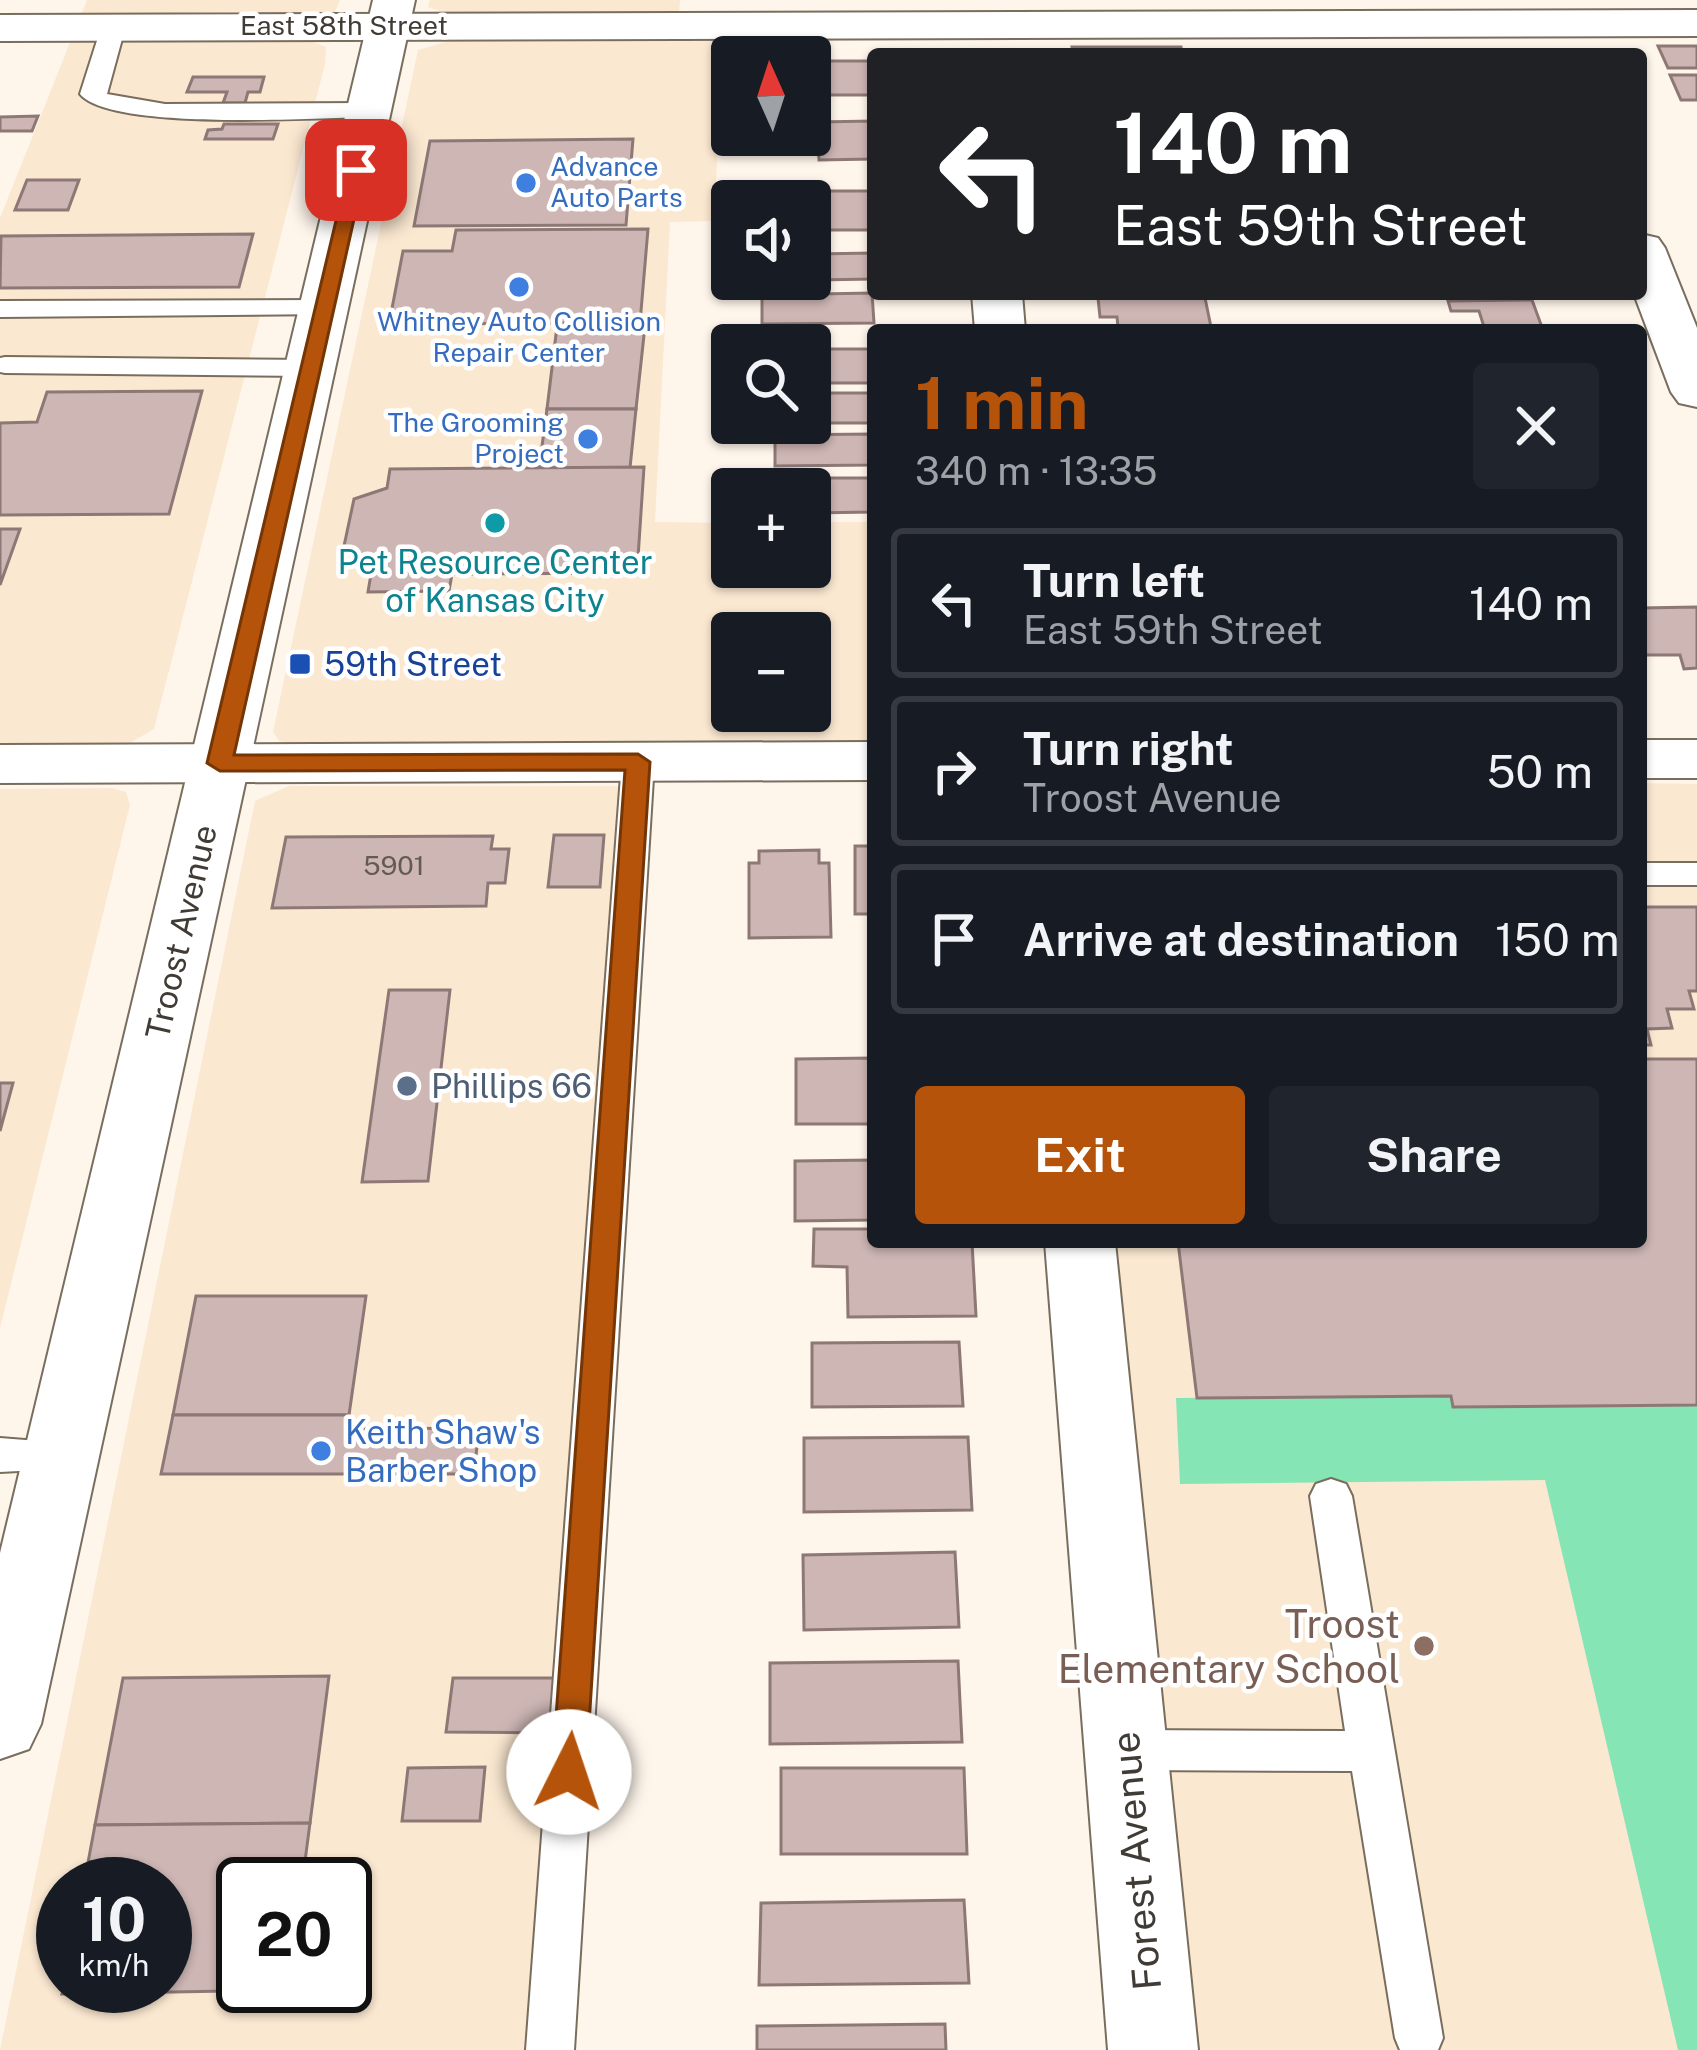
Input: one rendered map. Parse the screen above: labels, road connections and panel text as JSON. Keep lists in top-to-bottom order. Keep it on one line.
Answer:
{"streets":{"street":["East 58th Street","Troost Avenue","Forest Avenue"]},"crossings":[["East 58th Street","Troost Avenue"]],"places":{"other":["Advance Auto Parts","Whitney Auto Collision Repair Center","The Grooming Project","Pet Resource Center of Kansas City","Phillips 66","Keith Shaw's Barber Shop","Troost Elementary School"],"transit":["59th Street"]},"house_numbers":["5901"],"north":"top","page":{"map_buttons":["+","−"],"turn":["140 m","East 59th Street"],"heading":["1 min","340 m · 13:35"],"list":[{"name":"Turn left","note":"East 59th Street","value":"140 m"},{"name":"Turn right","note":"Troost Avenue","value":"50 m"},{"name":"Arrive at destination","value":"150 m"}],"buttons":["Exit","Share"],"speed":"10 km/h","limit":"20"}}
